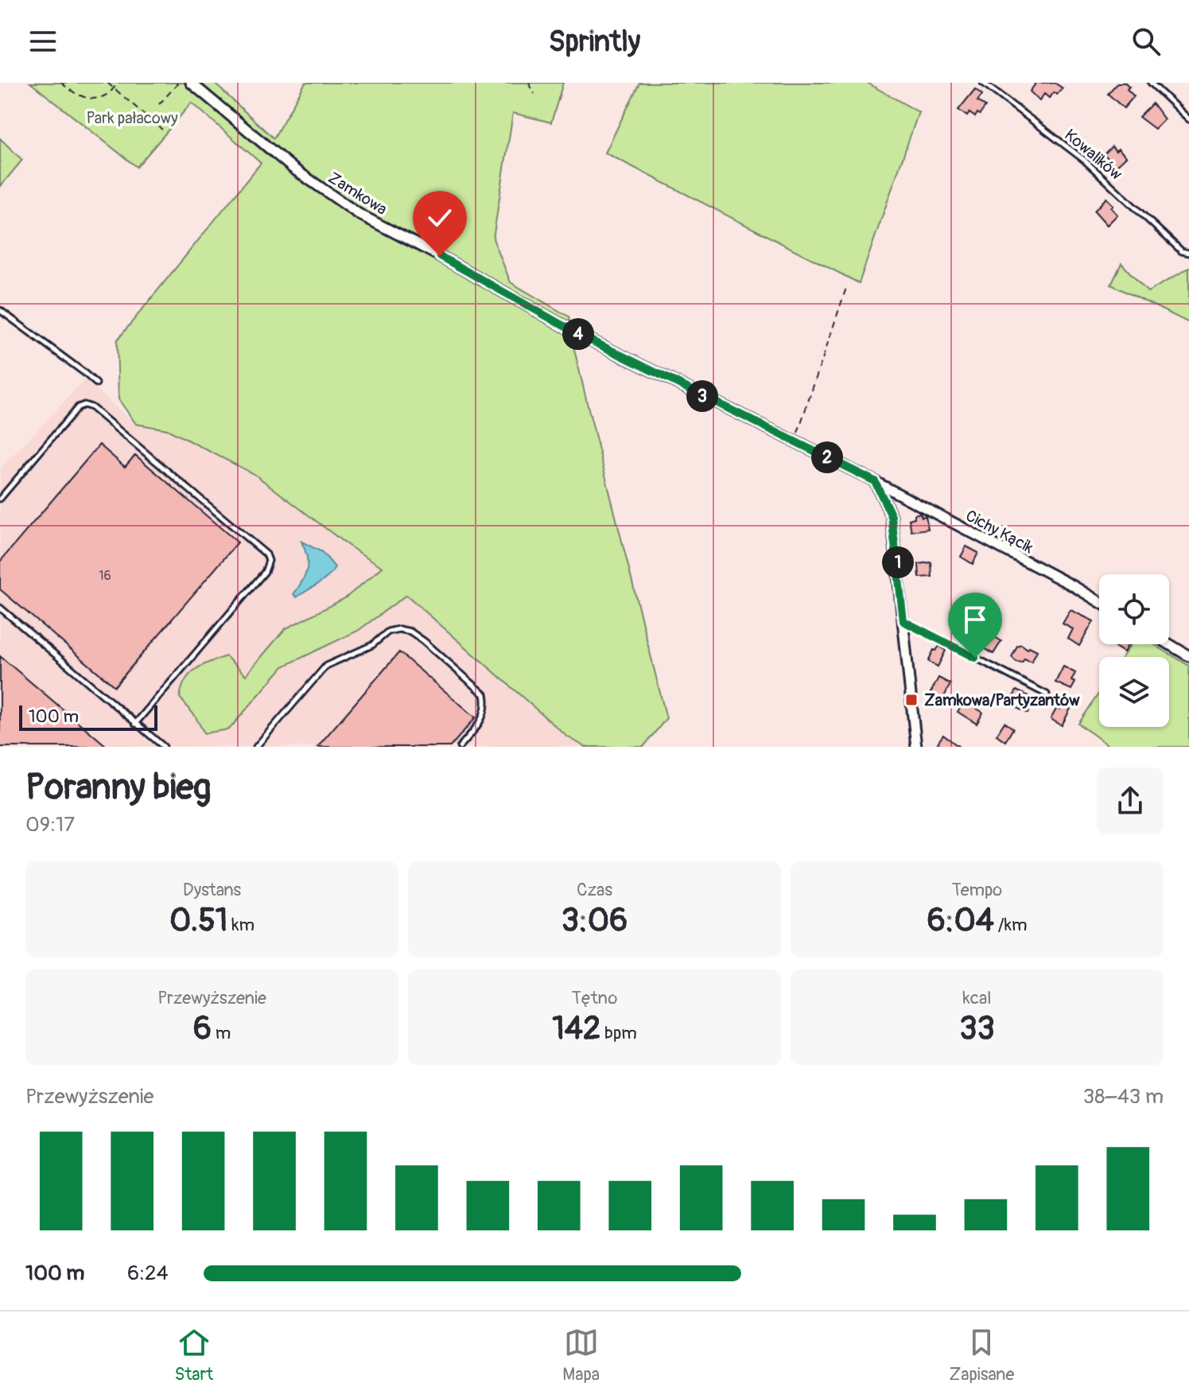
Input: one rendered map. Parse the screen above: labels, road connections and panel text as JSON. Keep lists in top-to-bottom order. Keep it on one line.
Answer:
{"streets":{"street":["Zamkowa","Cichy Kącik"],"lane":["Kowalików"]},"crossings":[["Zamkowa","Cichy Kącik"]],"parks":["Park pałacowy"],"places":{"transit":["Zamkowa/Partyzantów"]},"house_numbers":["16"],"scale_bar":"100 m","page":{"header":"Sprintly","pins":["4","3","2","1"],"scale":"100 m","heading":["Poranny bieg","09:17"],"stats":[["Dystans","0.51 km"],["Czas","3:06"],["Tempo","6:04 /km"],["Przewyższenie","6 m"],["Tętno","142 bpm"],["kcal","33"]],"chart":["Przewyższenie","38–43 m"],"list":[{"name":"100 m","note":"6:24"}],"tabs":["Start","Mapa","Zapisane"]}}
